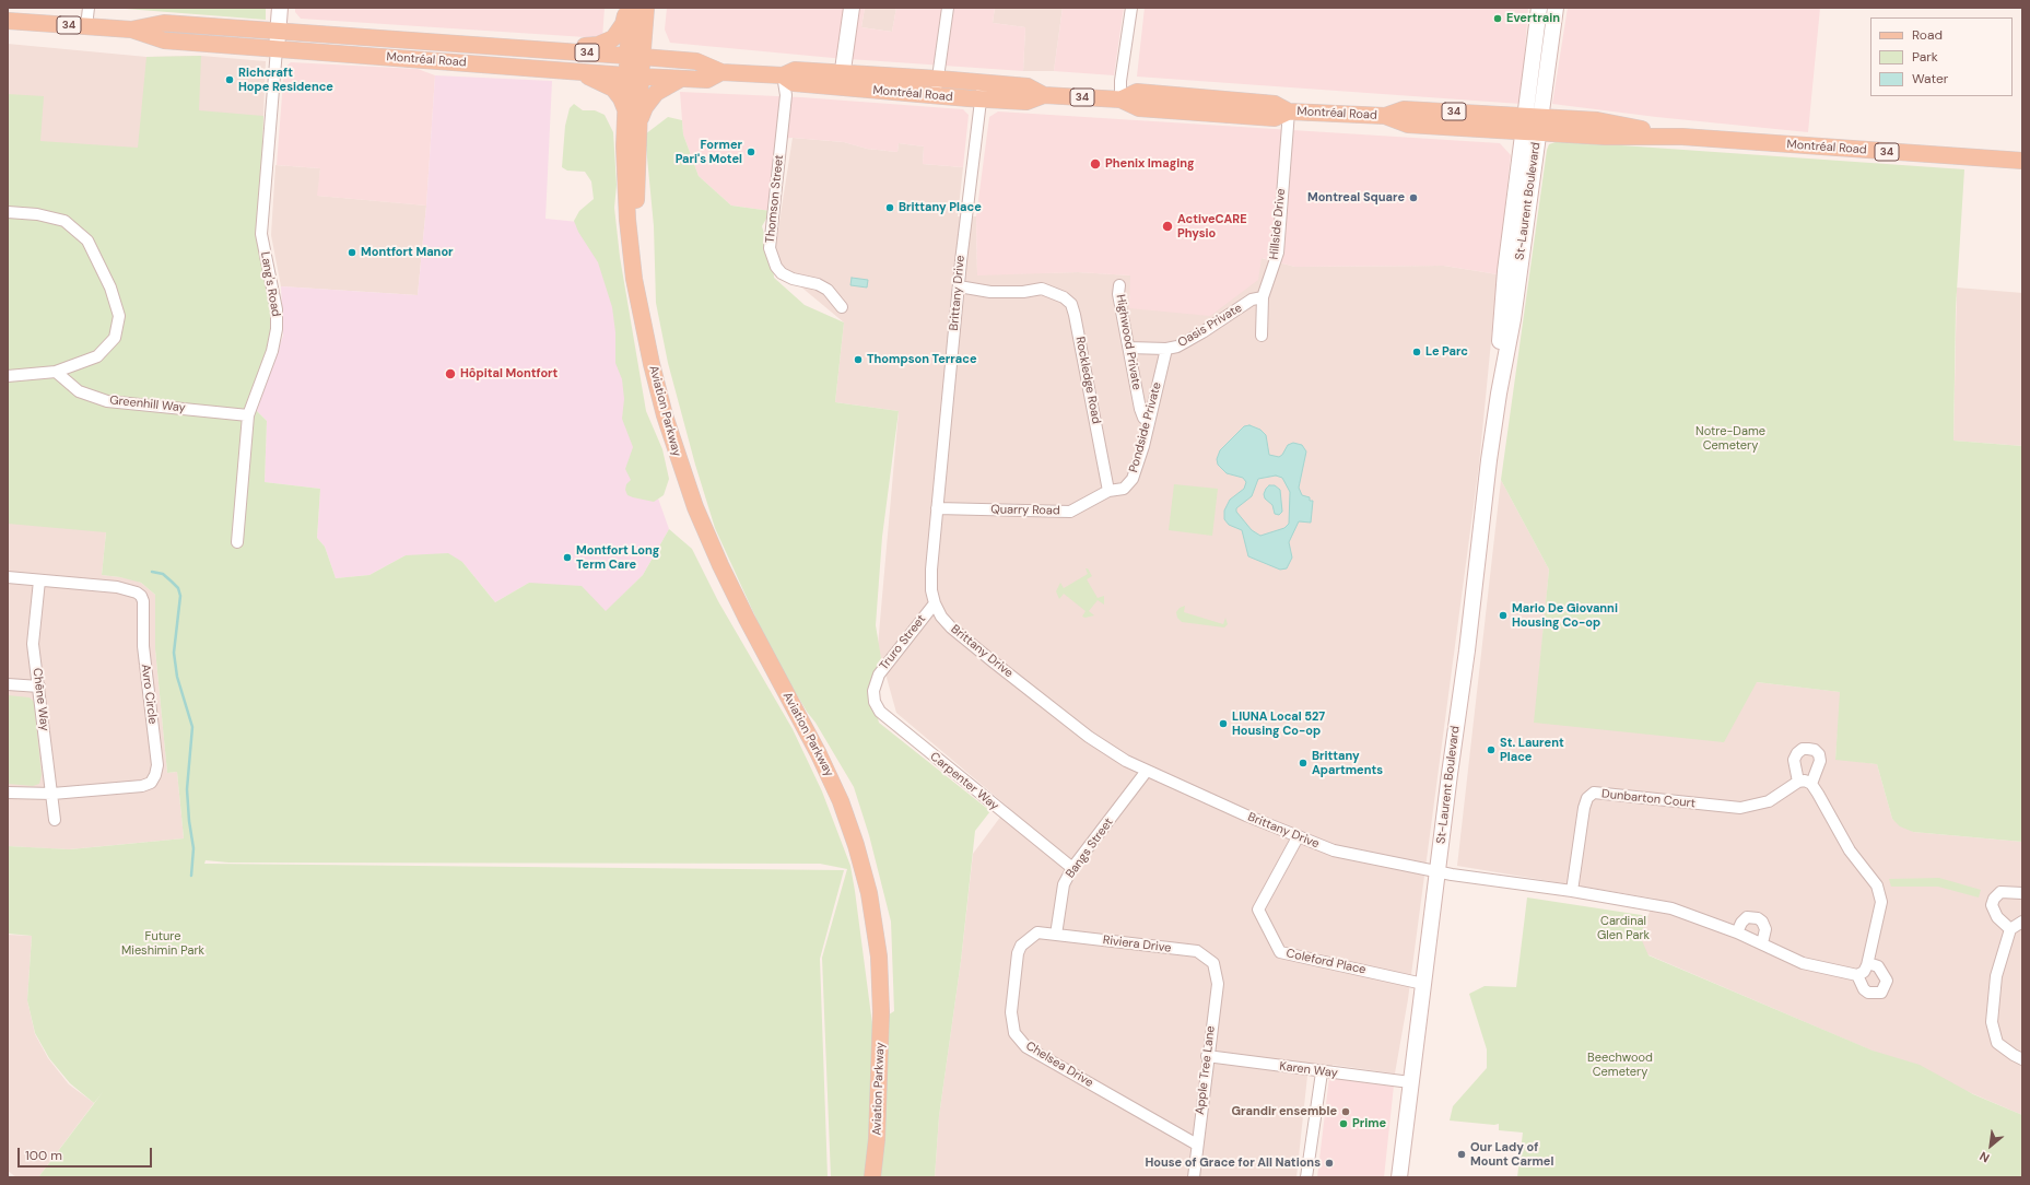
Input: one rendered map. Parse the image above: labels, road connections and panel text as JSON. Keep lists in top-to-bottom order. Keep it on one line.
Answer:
{"streets":{"main road":["34","Montréal Road","St-Laurent Boulevard","Aviation Parkway"],"street":["Thomson Street","Hillside Drive","Lang's Road","Brittany Drive","Oasis Private","Highwood Private","Rockledge Road","Greenhill Way","Pondside Private","Quarry Road","Truro Street","Avro Circle","Chêne Way","Carpenter Way","Dunbarton Court","Bangs Street","Riviera Drive","Coleford Place","Chelsea Drive","Apple Tree Lane","Karen Way"]},"crossings":[["Montréal Road","Thomson Street"],["Montréal Road","St-Laurent Boulevard"],["Montréal Road","Hillside Drive"],["Montréal Road","Lang's Road"],["Montréal Road","Brittany Drive"],["Montréal Road","Aviation Parkway"],["St-Laurent Boulevard","Brittany Drive"],["St-Laurent Boulevard","Coleford Place"],["St-Laurent Boulevard","Karen Way"],["Hillside Drive","Oasis Private"],["Lang's Road","Greenhill Way"],["Brittany Drive","Rockledge Road"],["Brittany Drive","Quarry Road"],["Brittany Drive","Truro Street"],["Brittany Drive","Bangs Street"],["Brittany Drive","Coleford Place"],["Oasis Private","Highwood Private"],["Oasis Private","Pondside Private"],["Highwood Private","Pondside Private"],["Rockledge Road","Pondside Private"],["Rockledge Road","Quarry Road"],["Pondside Private","Quarry Road"],["Truro Street","Carpenter Way"],["Avro Circle","Chêne Way"],["Carpenter Way","Bangs Street"],["Bangs Street","Riviera Drive"],["Bangs Street","Chelsea Drive"],["Riviera Drive","Chelsea Drive"],["Riviera Drive","Apple Tree Lane"],["Chelsea Drive","Apple Tree Lane"],["Apple Tree Lane","Karen Way"]],"parks":["Notre-Dame Cemetery","Cardinal Glen Park","Future Mieshimin Park","Beechwood Cemetery"],"places":["Evertrain","Richcraft Hope Residence","Former Pari's Motel","Phenix Imaging","Montreal Square","Brittany Place","ActiveCARE Physio","Montfort Manor","Le Parc","Thompson Terrace","Hôpital Montfort","Montfort Long Term Care","Mario De Giovanni Housing Co-op","LIUNA Local 527 Housing Co-op","St. Laurent Place","Brittany Apartments","Grandir ensemble","Prime","Our Lady of Mount Carmel","House of Grace for All Nations"],"legend":["Road","Park","Water"],"scale_bar":"100 m","north":"bottom left"}
